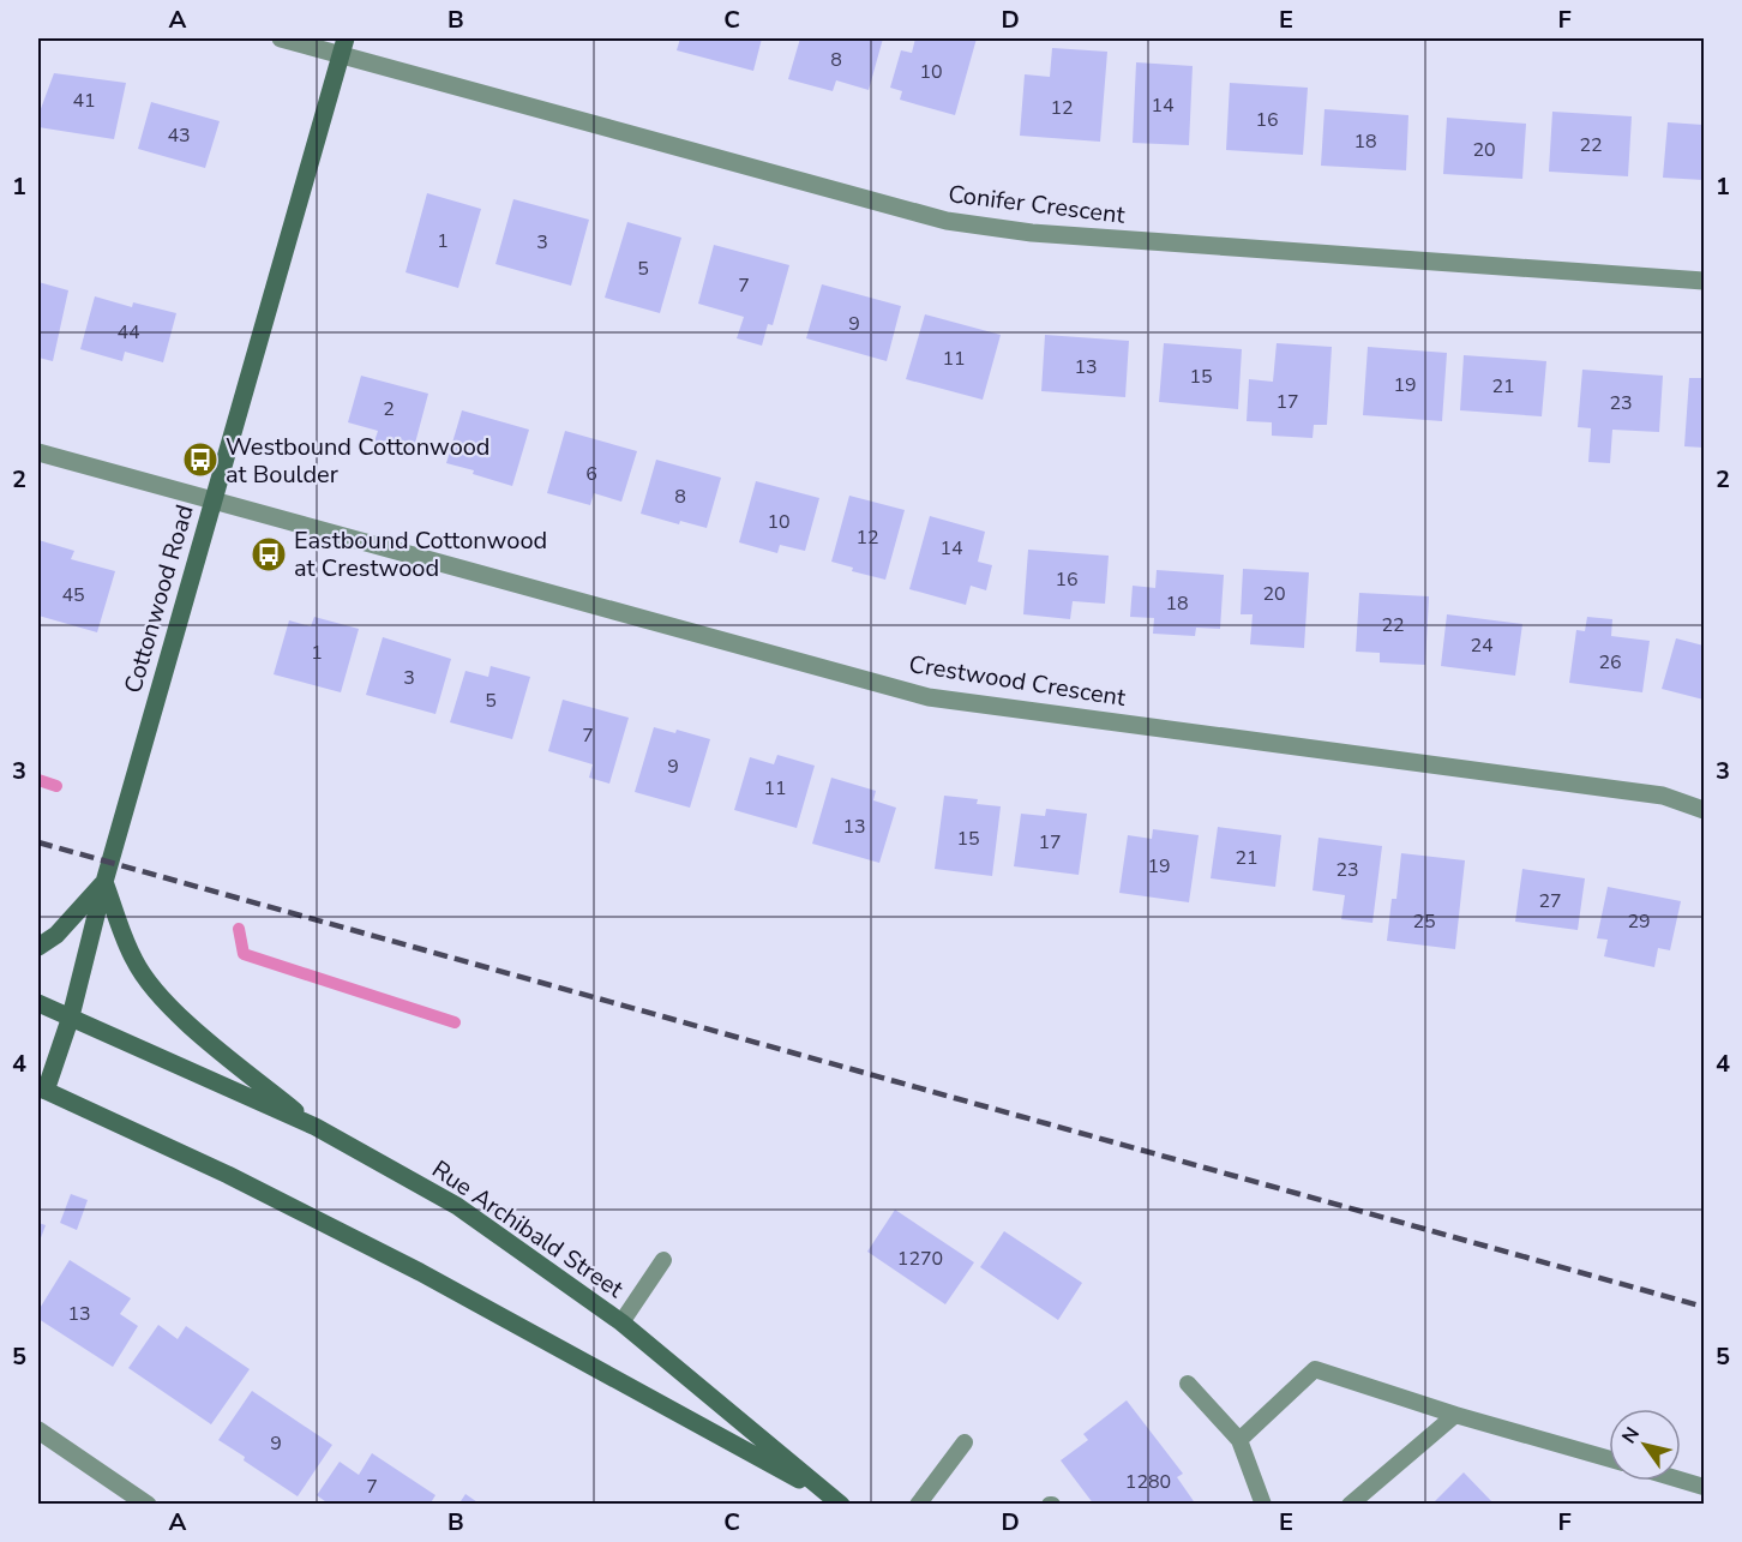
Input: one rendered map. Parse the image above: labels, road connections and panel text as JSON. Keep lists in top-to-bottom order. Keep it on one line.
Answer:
{"streets":{"main road":["Cottonwood Road","Rue Archibald Street"],"street":["Conifer Crescent","Crestwood Crescent"]},"crossings":[["Conifer Crescent","Cottonwood Road"],["Cottonwood Road","Crestwood Crescent"],["Cottonwood Road","Rue Archibald Street"]],"places":{"bus stop":["Westbound Cottonwood at Boulder","Eastbound Cottonwood at Crestwood"]},"house_numbers":["8","10","41","14","12","16","43","18","22","20","1","3","5","7","9","44","11","13","15","19","21","17","23","2","6","8","10","12","14","16","20","45","18","22","24","1","26","3","5","7","9","11","13","15","17","21","19","23","27","25","29","1270","13","9","1280","7"],"north":"top left","grid":{"columns":["A","B","C","D","E","F"],"rows":["1","2","3","4","5"]}}
